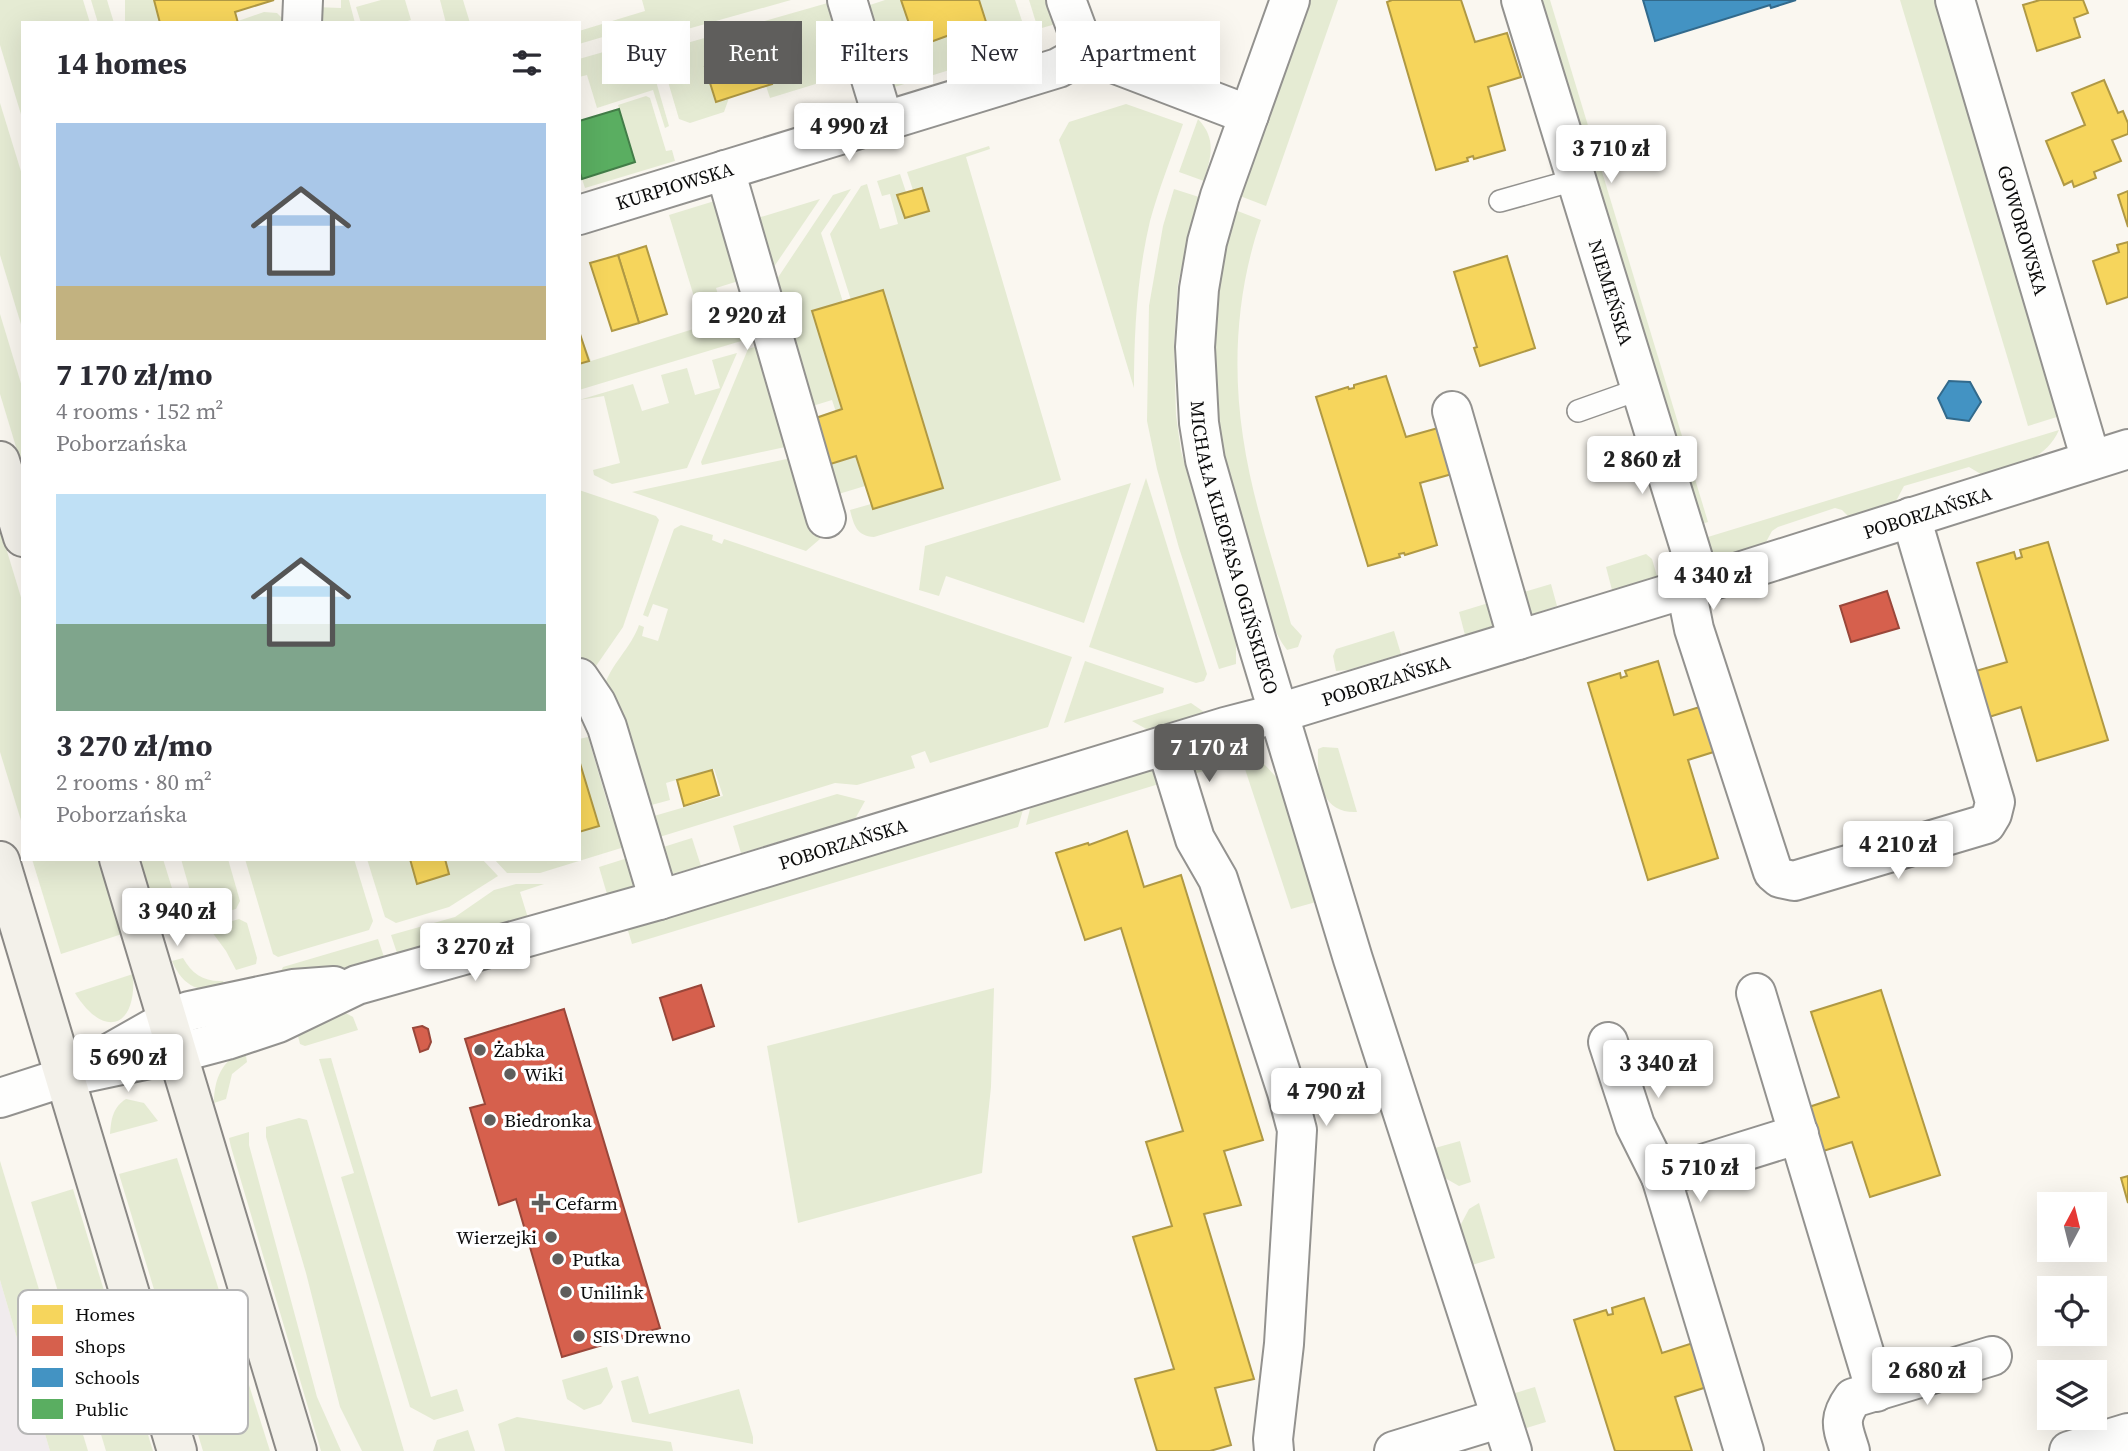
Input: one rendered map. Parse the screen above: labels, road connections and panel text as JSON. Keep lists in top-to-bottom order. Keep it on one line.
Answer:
{"streets":{"street":["KURPIOWSKA","GOWOROWSKA","NIEMEŃSKA","POBORZAŃSKA","MICHAŁA KLEOFASA OGIŃSKIEGO"]},"crossings":[["GOWOROWSKA","POBORZAŃSKA"],["NIEMEŃSKA","POBORZAŃSKA"],["POBORZAŃSKA","MICHAŁA KLEOFASA OGIŃSKIEGO"]],"places":{"other":["Żabka","Wiki","Biedronka","Wierzejki","Putka","Unilink","SIS Drewno"],"health":["Cefarm"]},"legend":["Homes","Shops","Schools","Public"],"north":"top","page":{"chip":["Buy","Rent","Filters","New","Apartment"],"heading":"14 homes","price":["4 990 zł","3 710 zł","2 920 zł","2 860 zł","4 340 zł","7 170 zł","4 210 zł","3 940 zł","3 270 zł","5 690 zł","3 340 zł","4 790 zł","5 710 zł","2 680 zł"],"list":[{"name":"7 170 zł/mo","note":"4 rooms · 152 m² · Poborzańska"},{"name":"3 270 zł/mo","note":"2 rooms · 80 m² · Poborzańska"}]}}
